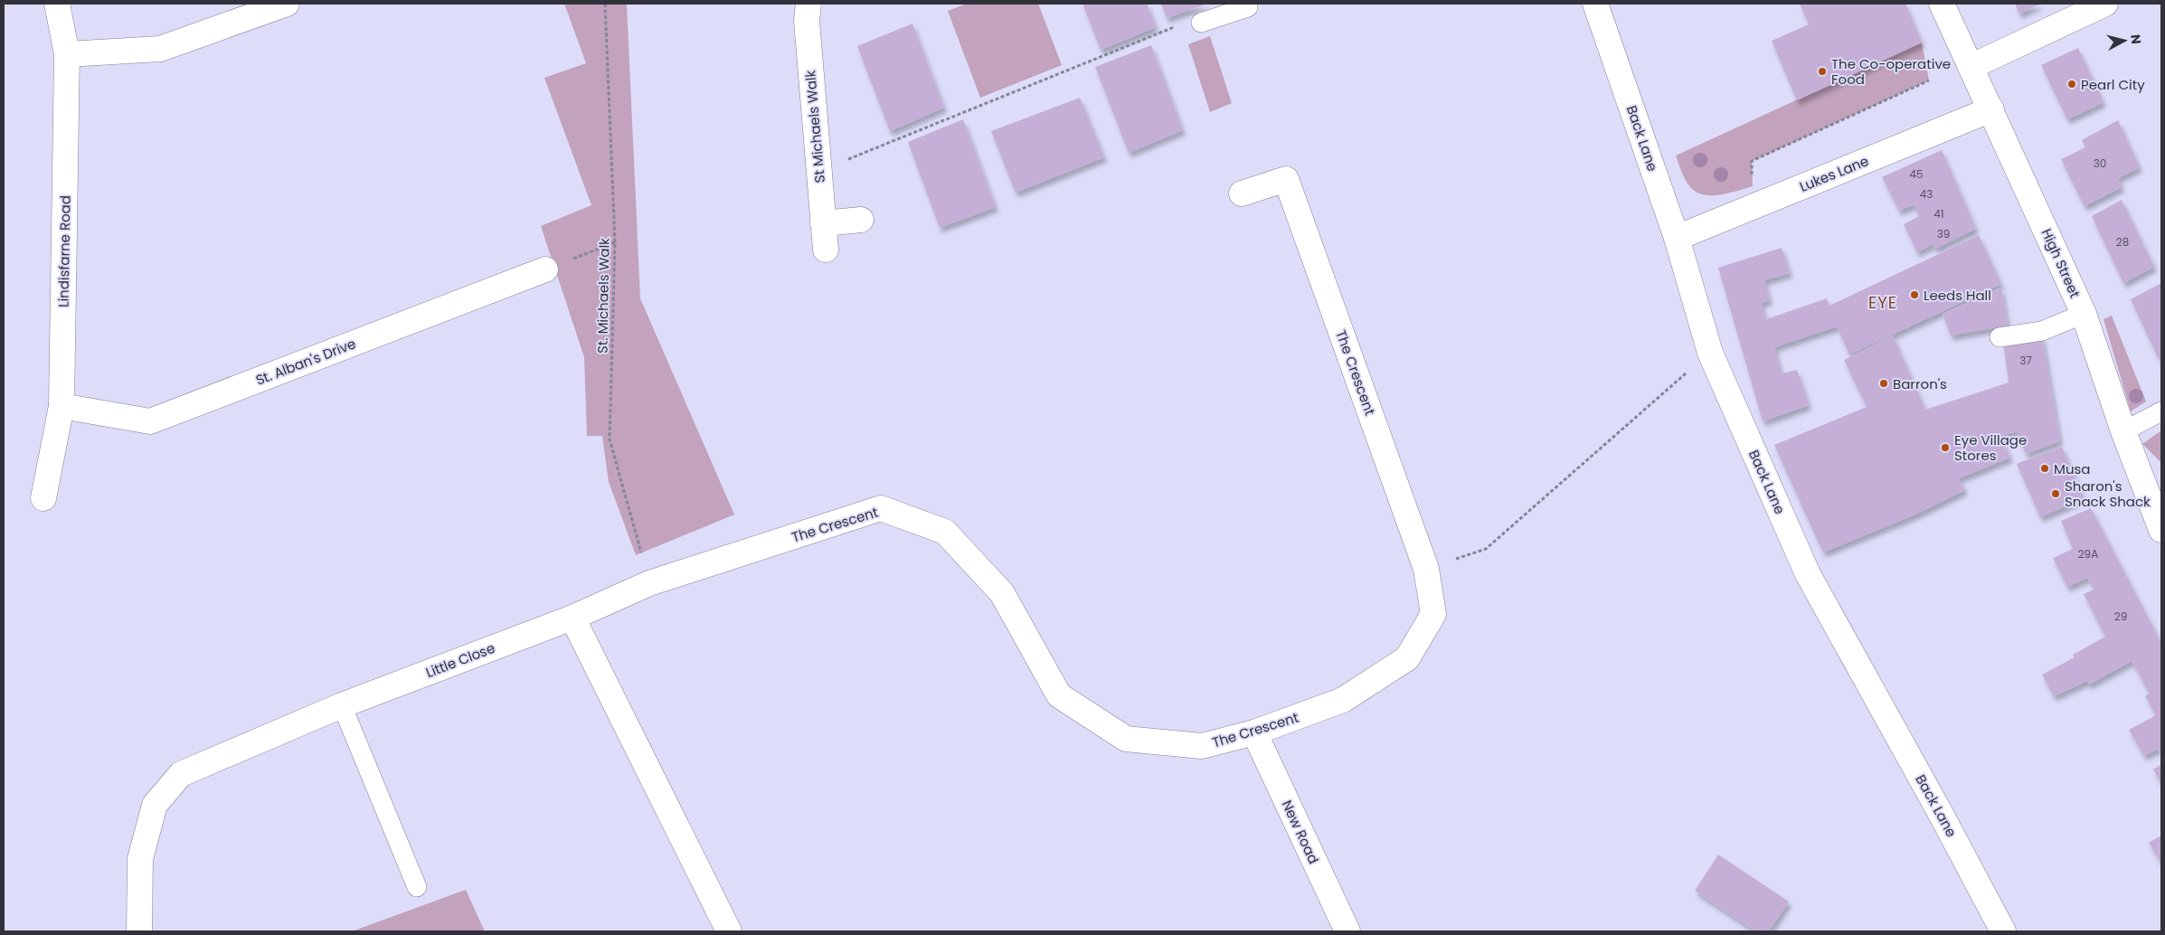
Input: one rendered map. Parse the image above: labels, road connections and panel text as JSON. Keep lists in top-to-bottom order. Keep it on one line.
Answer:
{"streets":{"street":["St Michaels Walk","Back Lane","Lukes Lane","Lindisfarne Road","High Street","St. Alban's Drive","The Crescent","Little Close","New Road"],"path":["St. Michaels Walk"]},"crossings":[["Back Lane","Lukes Lane"],["Lukes Lane","High Street"],["Lindisfarne Road","St. Alban's Drive"],["St. Michaels Walk","The Crescent"],["The Crescent","Little Close"],["The Crescent","New Road"]],"districts":["EYE"],"places":["The Co-operative Food","Pearl City","Leeds Hall","Barron's","Eye Village Stores","Musa","Sharon's Snack Shack"],"house_numbers":["30","45","43","41","39","28","37","29A","29"],"north":"right"}
